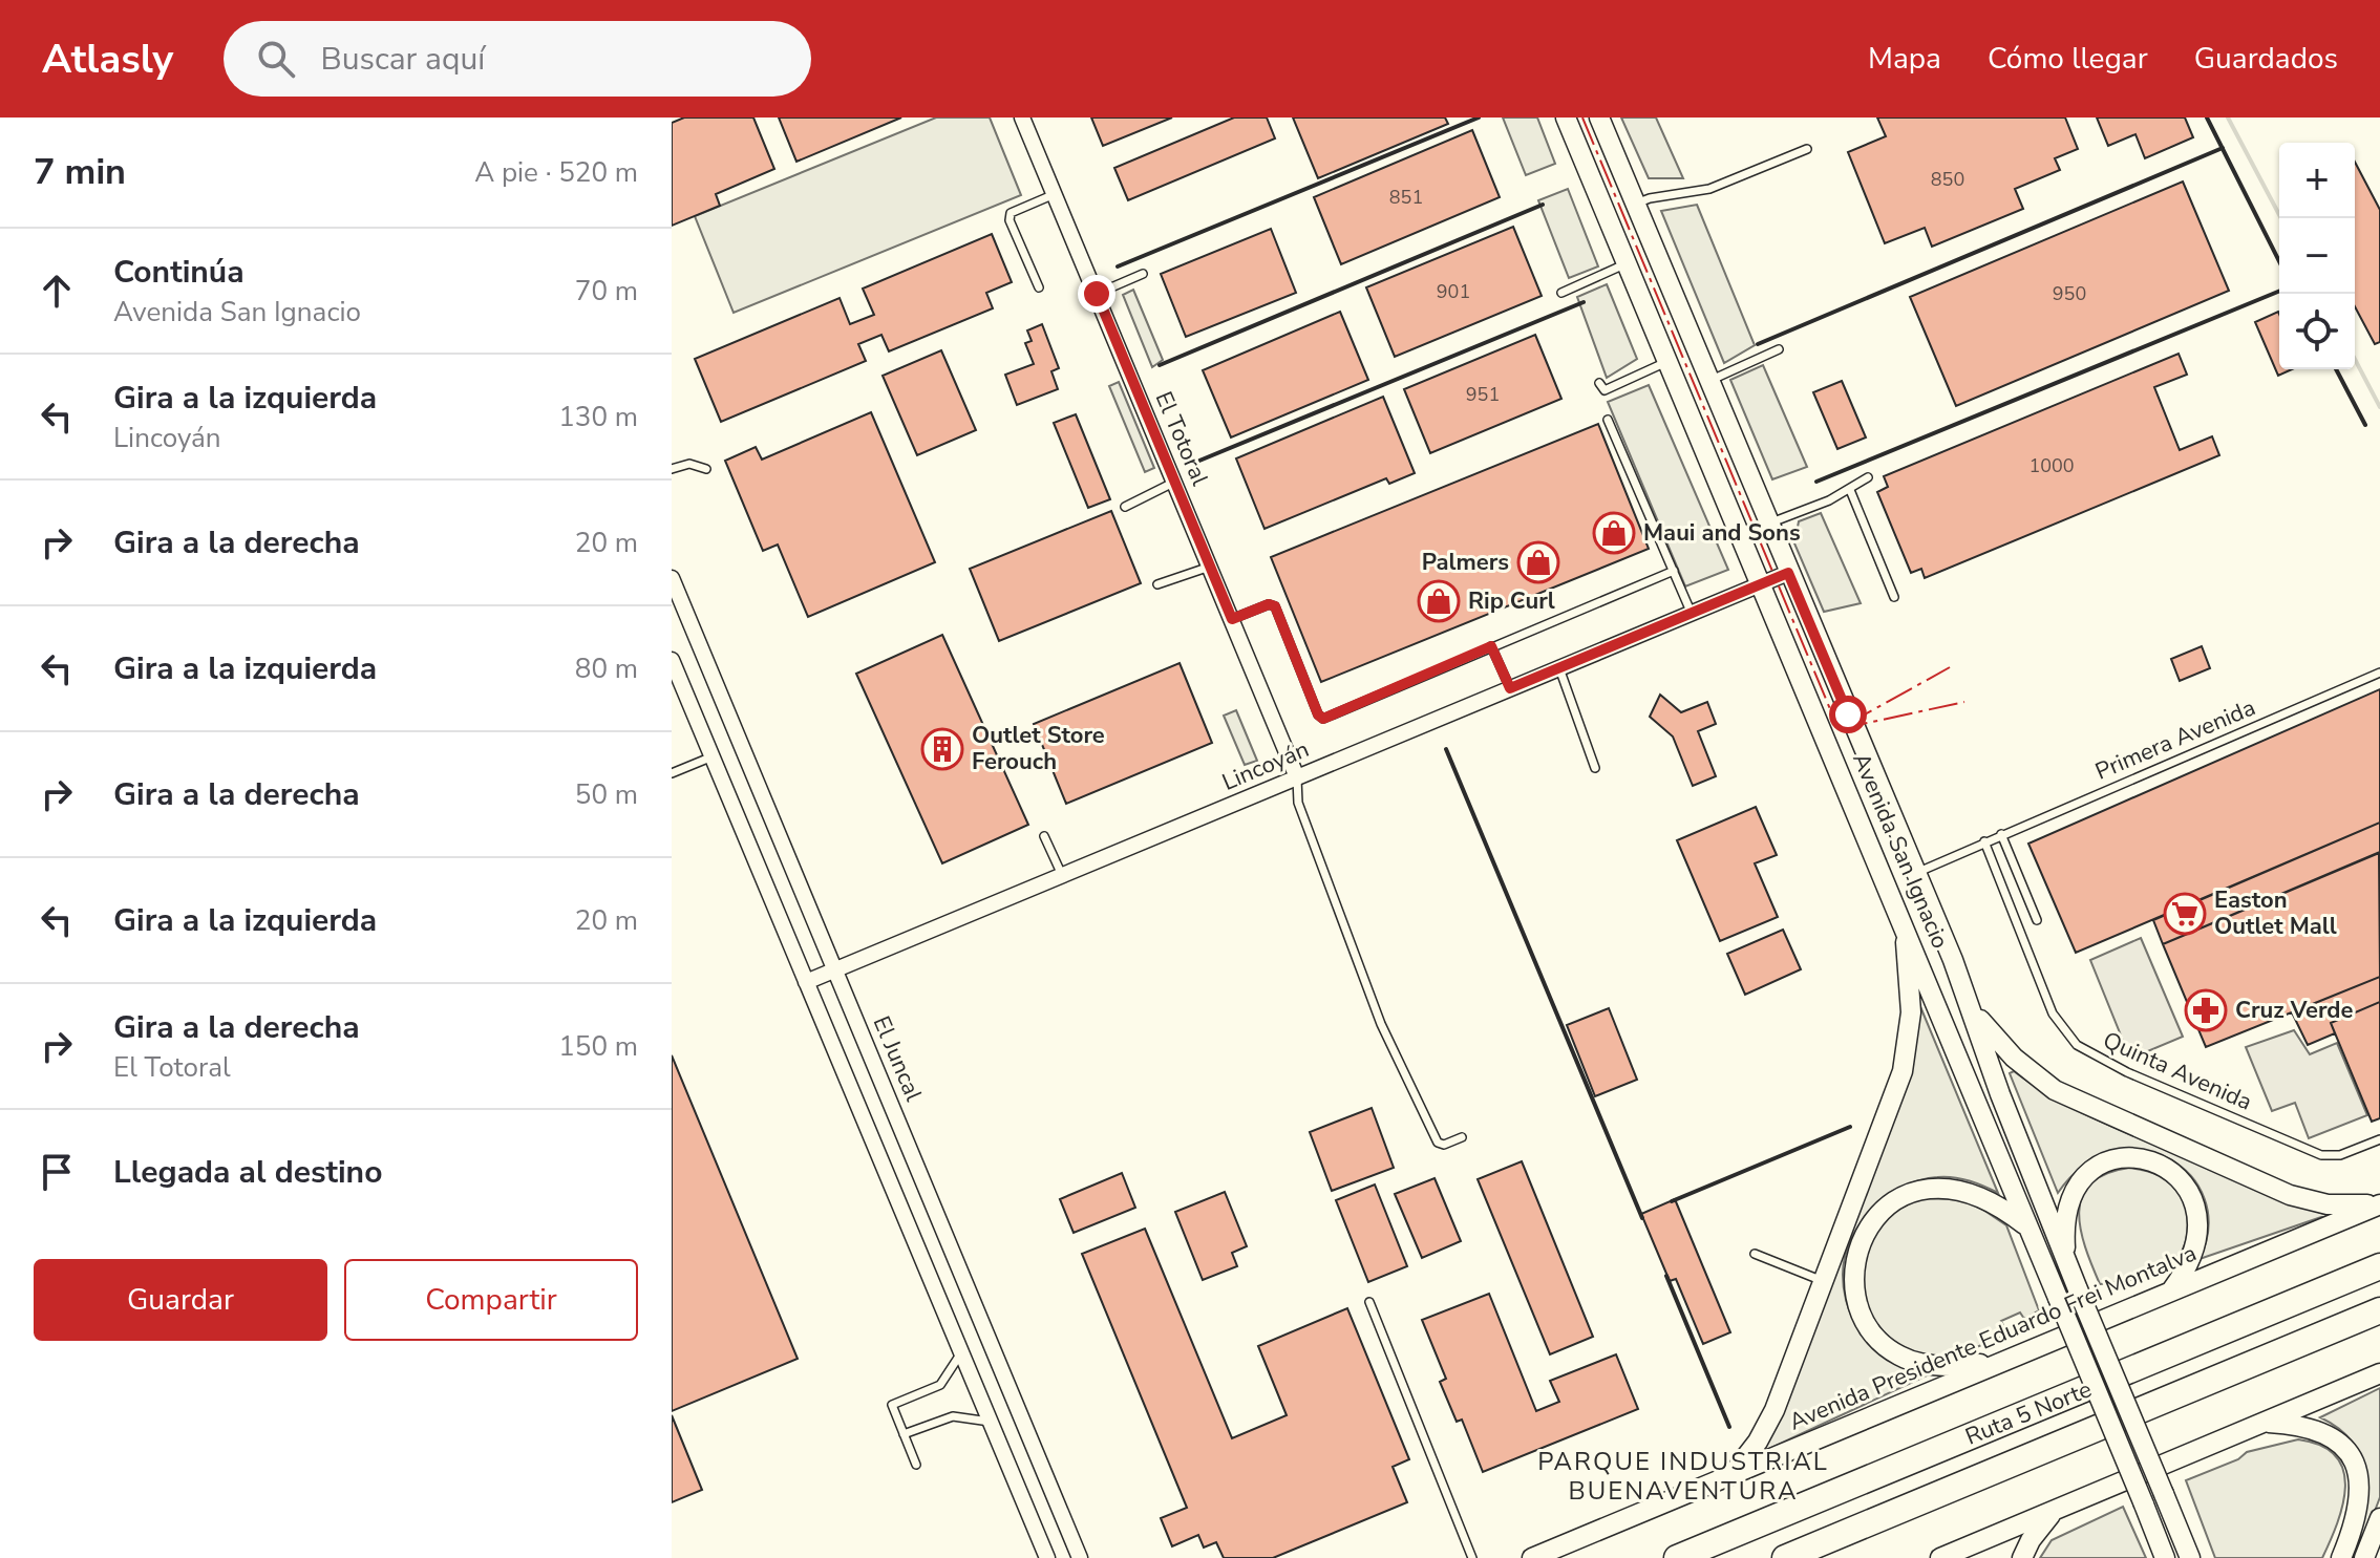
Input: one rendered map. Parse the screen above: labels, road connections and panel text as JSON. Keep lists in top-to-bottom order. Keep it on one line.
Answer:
{"streets":{"highway":["Ruta 5 Norte"],"main road":["Avenida San Ignacio","Avenida Presidente Eduardo Frei Montalva"],"street":["El Totoral","Lincoyán","El Juncal"],"lane":["Primera Avenida","Quinta Avenida"]},"crossings":[["El Totoral","Lincoyán"],["Primera Avenida","Avenida San Ignacio"],["Primera Avenida","Quinta Avenida"],["Lincoyán","Avenida San Ignacio"],["Lincoyán","El Juncal"]],"districts":["PARQUE INDUSTRIAL BUENAVENTURA"],"places":{"shop":["Maui and Sons","Palmers","Rip Curl"],"building":["Outlet Store Ferouch"],"supermarket":["Easton Outlet Mall"],"pharmacy":["Cruz Verde"]},"house_numbers":["850","851","901","950","951","1000"],"page":{"header":"Atlasly","search":"Buscar aquí","nav":["Mapa","Cómo llegar","Guardados"],"heading":["7 min","A pie · 520 m"],"map_buttons":["+","−"],"list":[["Continúa","Avenida San Ignacio","70 m"],["Gira a la izquierda","Lincoyán","130 m"],["Gira a la derecha","20 m"],["Gira a la izquierda","80 m"],["Gira a la derecha","50 m"],["Gira a la izquierda","20 m"],["Gira a la derecha","El Totoral","150 m"],"Llegada al destino"],"buttons":["Guardar","Compartir"]}}
